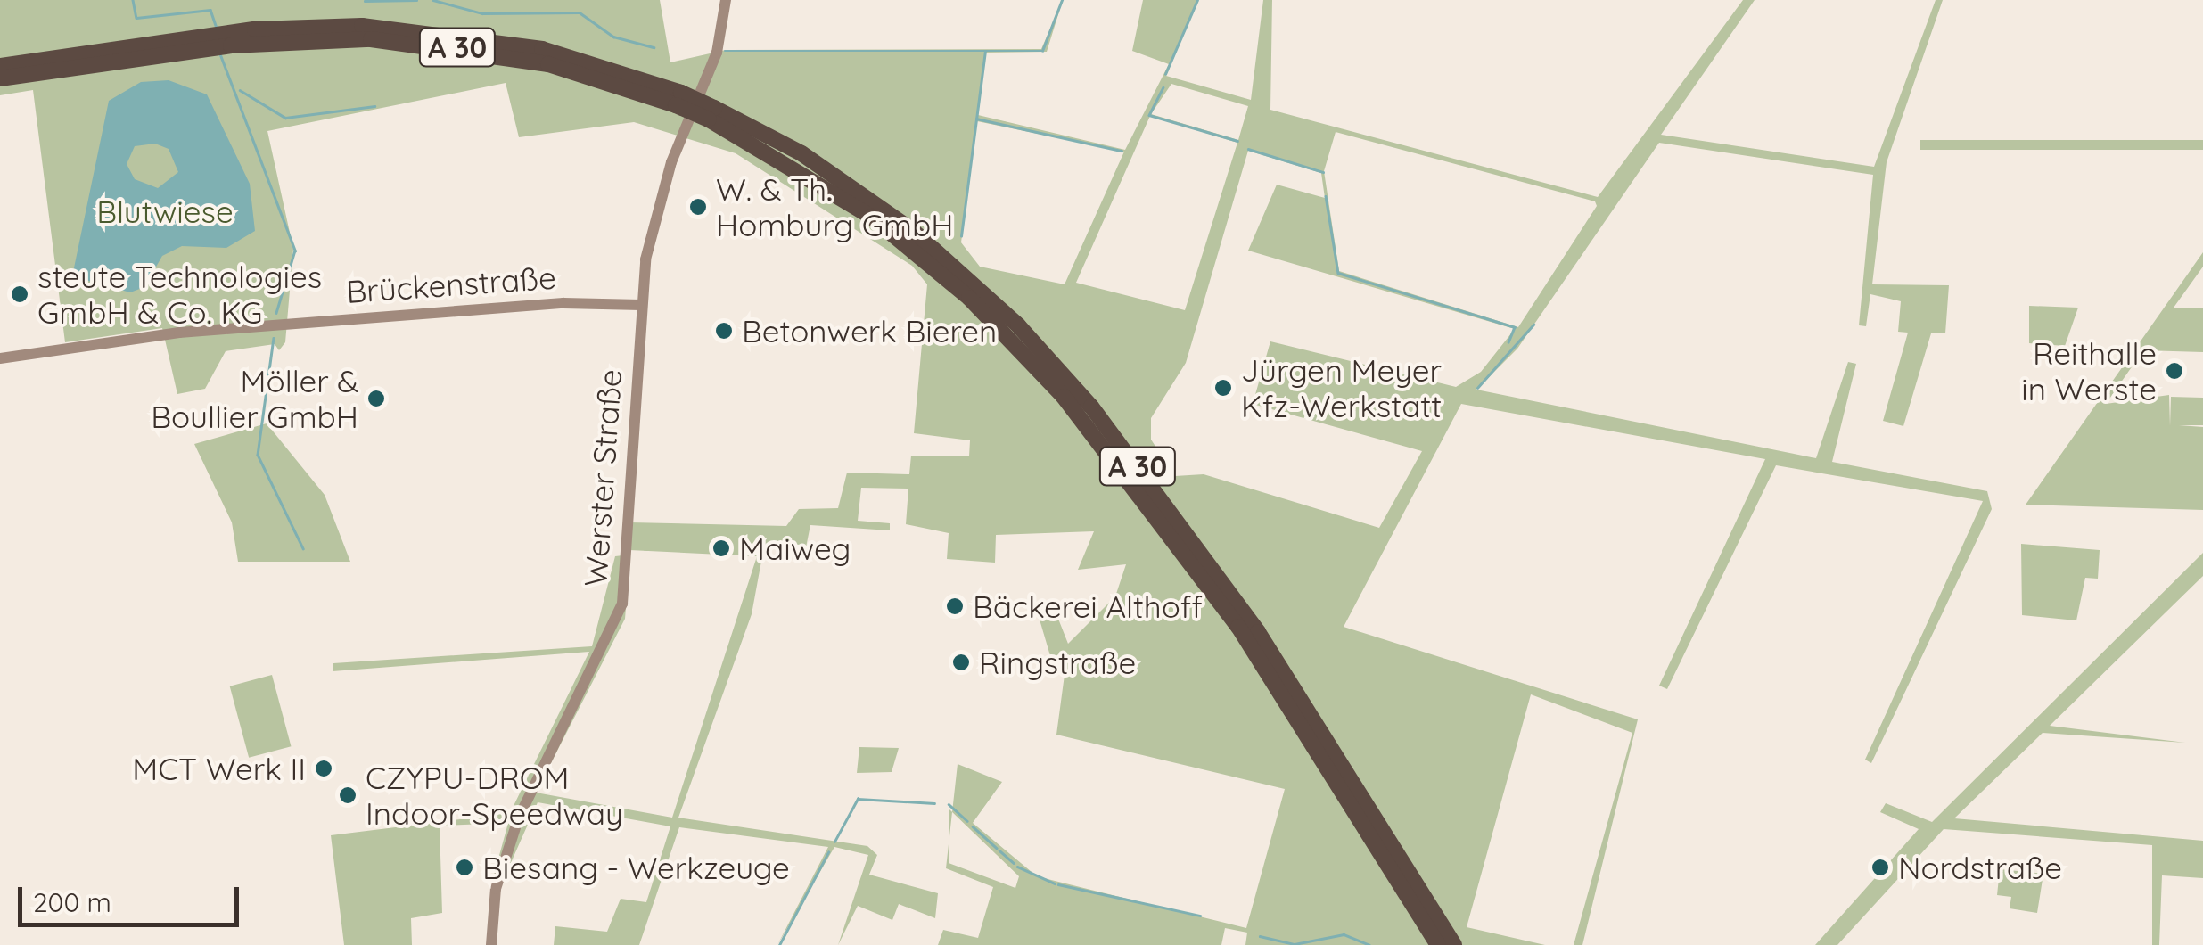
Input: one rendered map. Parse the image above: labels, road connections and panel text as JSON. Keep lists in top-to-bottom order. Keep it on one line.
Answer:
{"streets":{"highway":["A 30"],"main road":["Brückenstraße","Werster Straße"]},"crossings":[["Brückenstraße","Werster Straße"]],"parks":["Blutwiese"],"places":["W. & Th. Homburg GmbH","steute Technologies GmbH & Co. KG","Betonwerk Bieren","Reithalle in Werste","Jürgen Meyer Kfz-Werkstatt","Möller & Boullier GmbH","Maiweg","Bäckerei Althoff","Ringstraße","MCT Werk II","CZYPU-DROM Indoor-Speedway","Biesang - Werkzeuge","Nordstraße"],"scale_bar":"200 m"}
